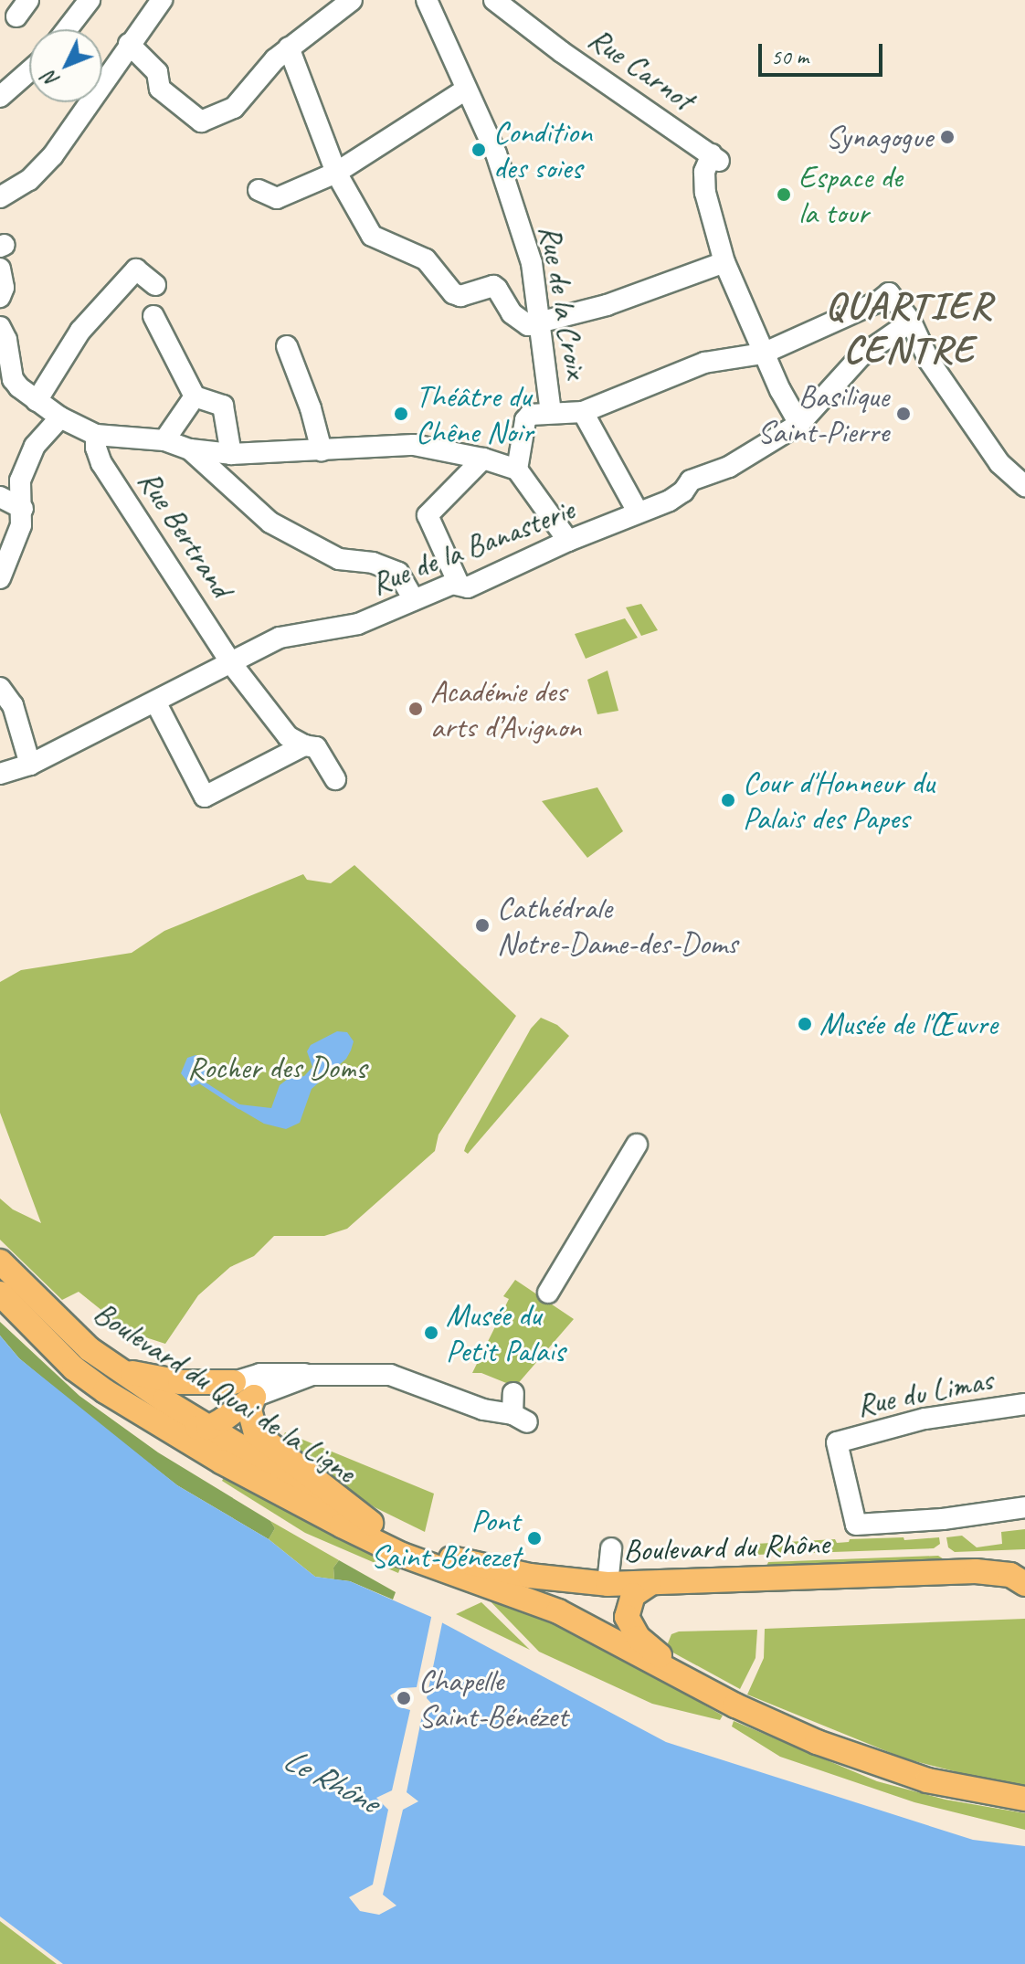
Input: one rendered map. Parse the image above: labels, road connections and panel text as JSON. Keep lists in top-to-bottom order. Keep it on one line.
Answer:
{"streets":{"main road":["Boulevard du Quai de la Ligne","Boulevard du Rhône"],"street":["Rue Carnot","Rue de la Croix","Rue Bertrand","Rue de la Banasterie","Rue du Limas"]},"crossings":[["Rue Bertrand","Rue de la Banasterie"],["Boulevard du Quai de la Ligne","Boulevard du Rhône"]],"districts":["QUARTIER CENTRE"],"water":["Le Rhône"],"parks":["Rocher des Doms"],"places":["Synagogue","Condition des soies","Espace de la tour","Théâtre du Chêne Noir","Basilique Saint-Pierre","Académie des arts d’Avignon","Cour d'Honneur du Palais des Papes","Cathédrale Notre-Dame-des-Doms","Musée de l'Œuvre","Musée du Petit Palais","Pont Saint-Bénezet","Chapelle Saint-Bénézet"],"scale_bar":"50 m","north":"bottom left"}
